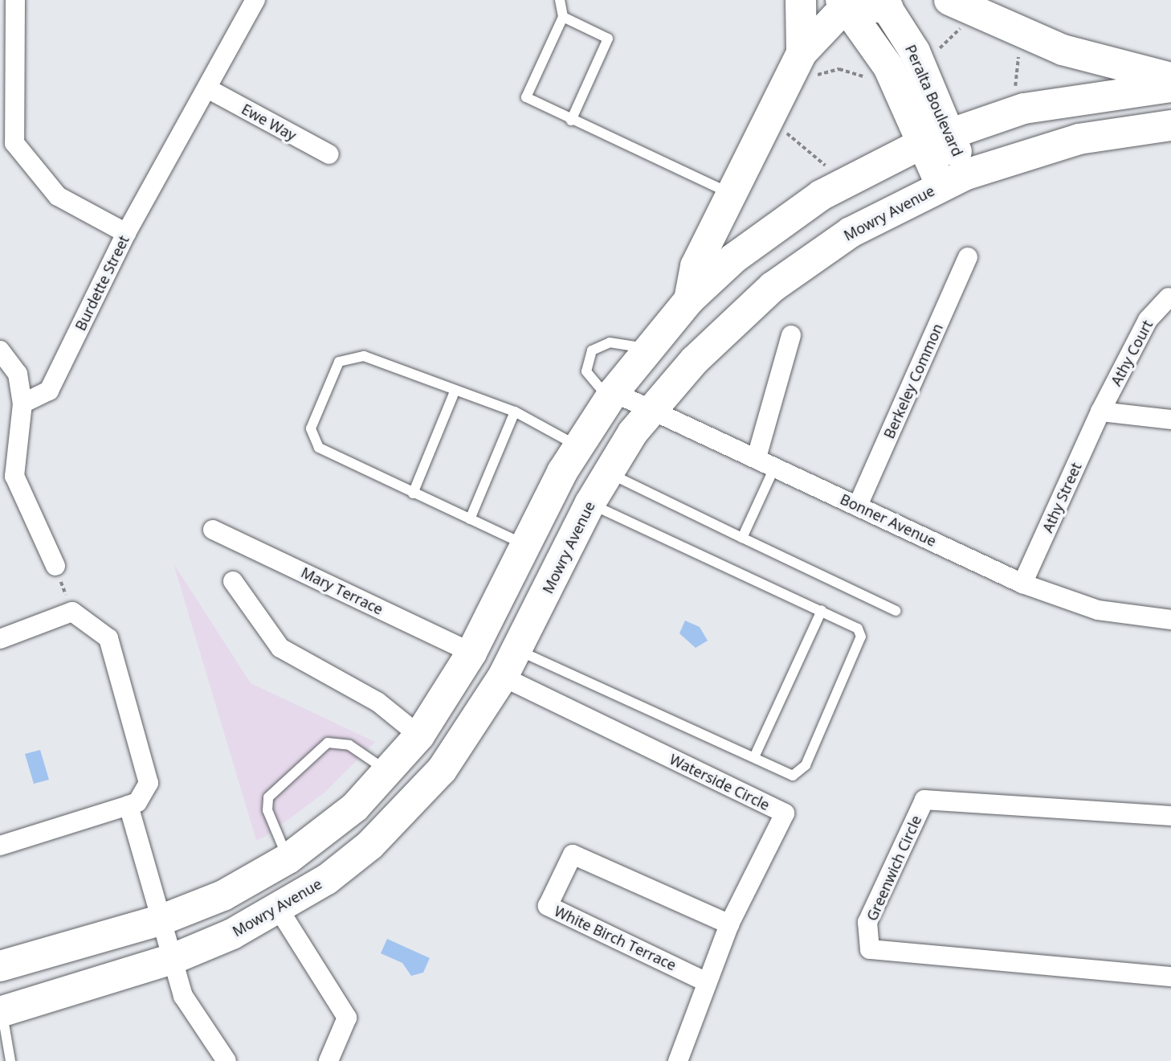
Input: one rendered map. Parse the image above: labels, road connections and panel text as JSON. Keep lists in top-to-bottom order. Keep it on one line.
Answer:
{"streets":{"main road":["Peralta Boulevard","Mowry Avenue"],"street":["Ewe Way","Burdette Street","Athy Court","Berkeley Common","Athy Street","Bonner Avenue","Mary Terrace","Waterside Circle","Greenwich Circle","White Birch Terrace"]},"crossings":[["Peralta Boulevard","Mowry Avenue"],["Ewe Way","Burdette Street"],["Mowry Avenue","Bonner Avenue"],["Mowry Avenue","Waterside Circle"],["Athy Court","Athy Street"],["Berkeley Common","Bonner Avenue"],["Athy Street","Bonner Avenue"],["Waterside Circle","White Birch Terrace"]]}
